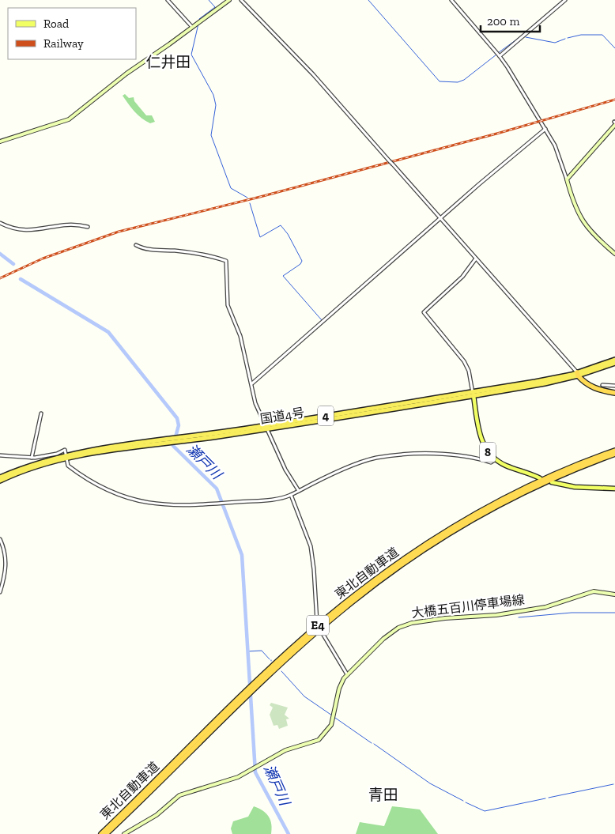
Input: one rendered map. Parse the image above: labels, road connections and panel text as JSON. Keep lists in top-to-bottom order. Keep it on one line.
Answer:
{"streets":{"highway":["国道4号","4","東北自動車道","E4"],"main road":["8","大橋五百川停車場線"]},"crossings":[["国道4号","8"]],"districts":["仁井田","青田"],"water":["瀬戸川"],"legend":["Road","Railway"],"scale_bar":"200 m"}
